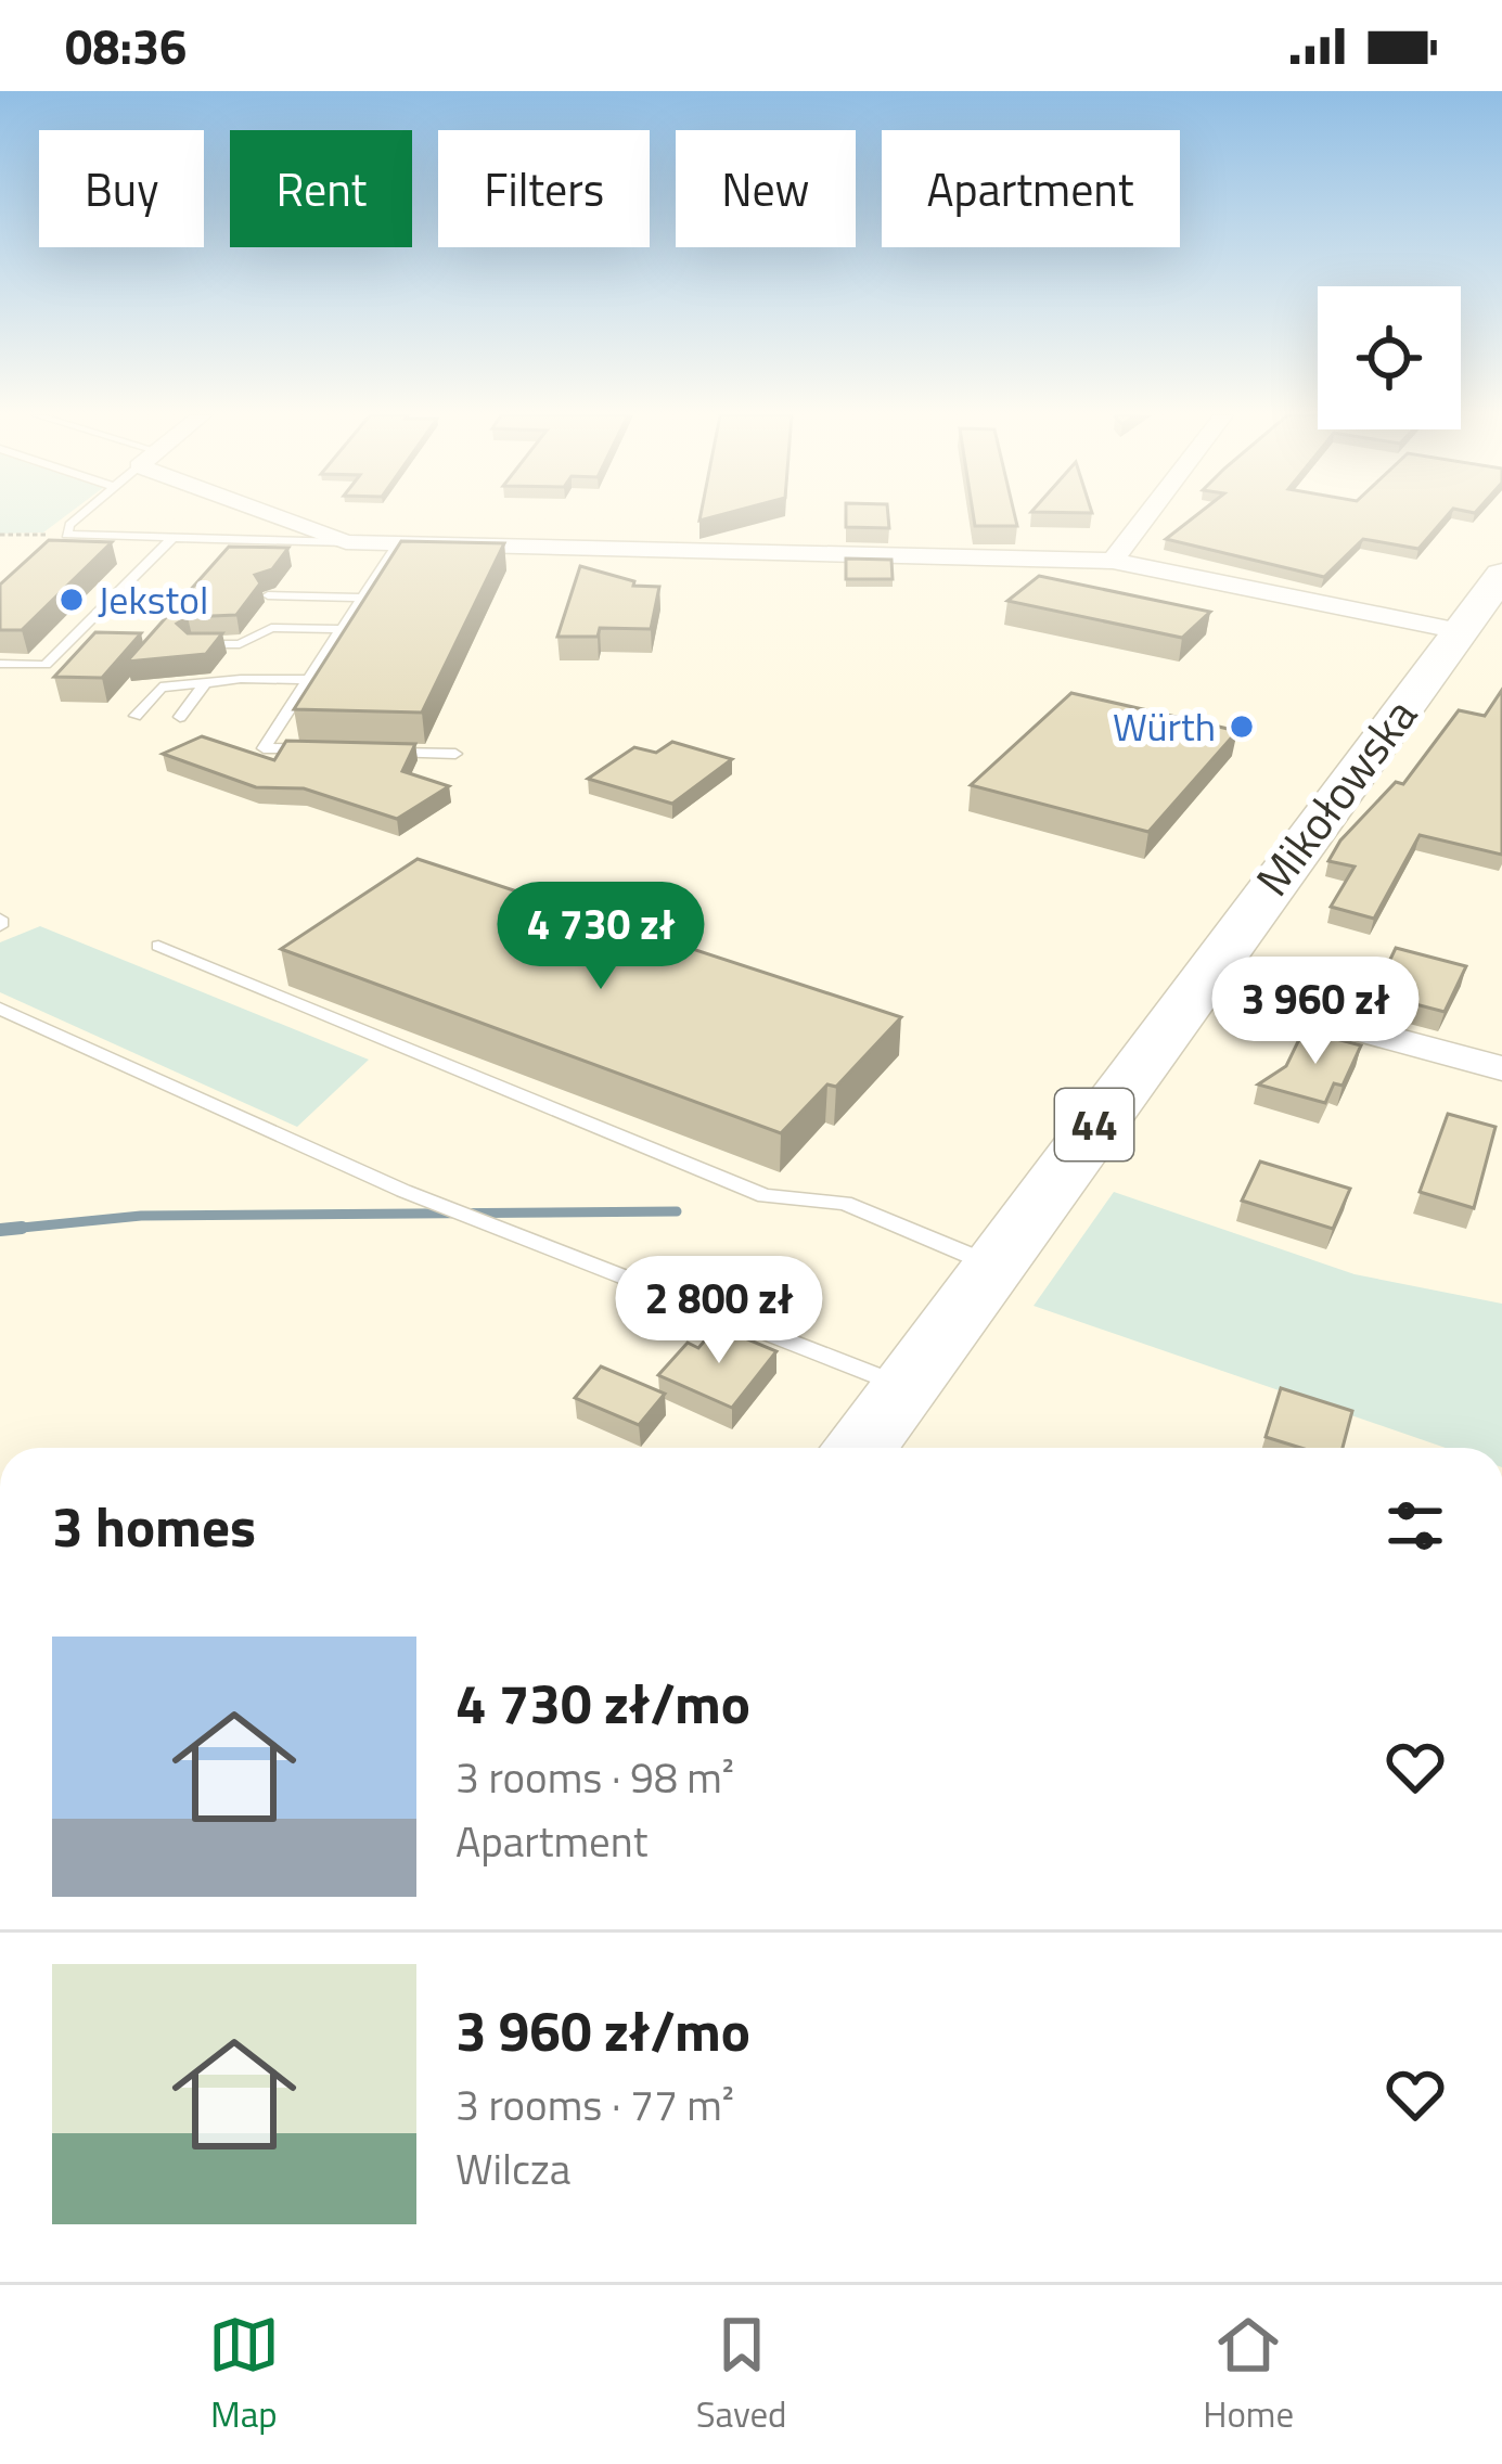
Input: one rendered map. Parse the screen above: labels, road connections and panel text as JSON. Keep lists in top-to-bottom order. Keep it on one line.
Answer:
{"streets":{"main road":["Mikołowska","44"]},"places":["Jekstol","Würth"],"page":{"status":"08:36","chip":["Buy","Rent","Filters","New","Apartment"],"price":["4 730 zł","3 960 zł","2 800 zł"],"heading":"3 homes","list":[{"name":"4 730 zł/mo","note":"3 rooms · 98 m² · Apartment"},{"name":"3 960 zł/mo","note":"3 rooms · 77 m² · Wilcza"}],"tabs":["Map","Saved","Home"]}}
